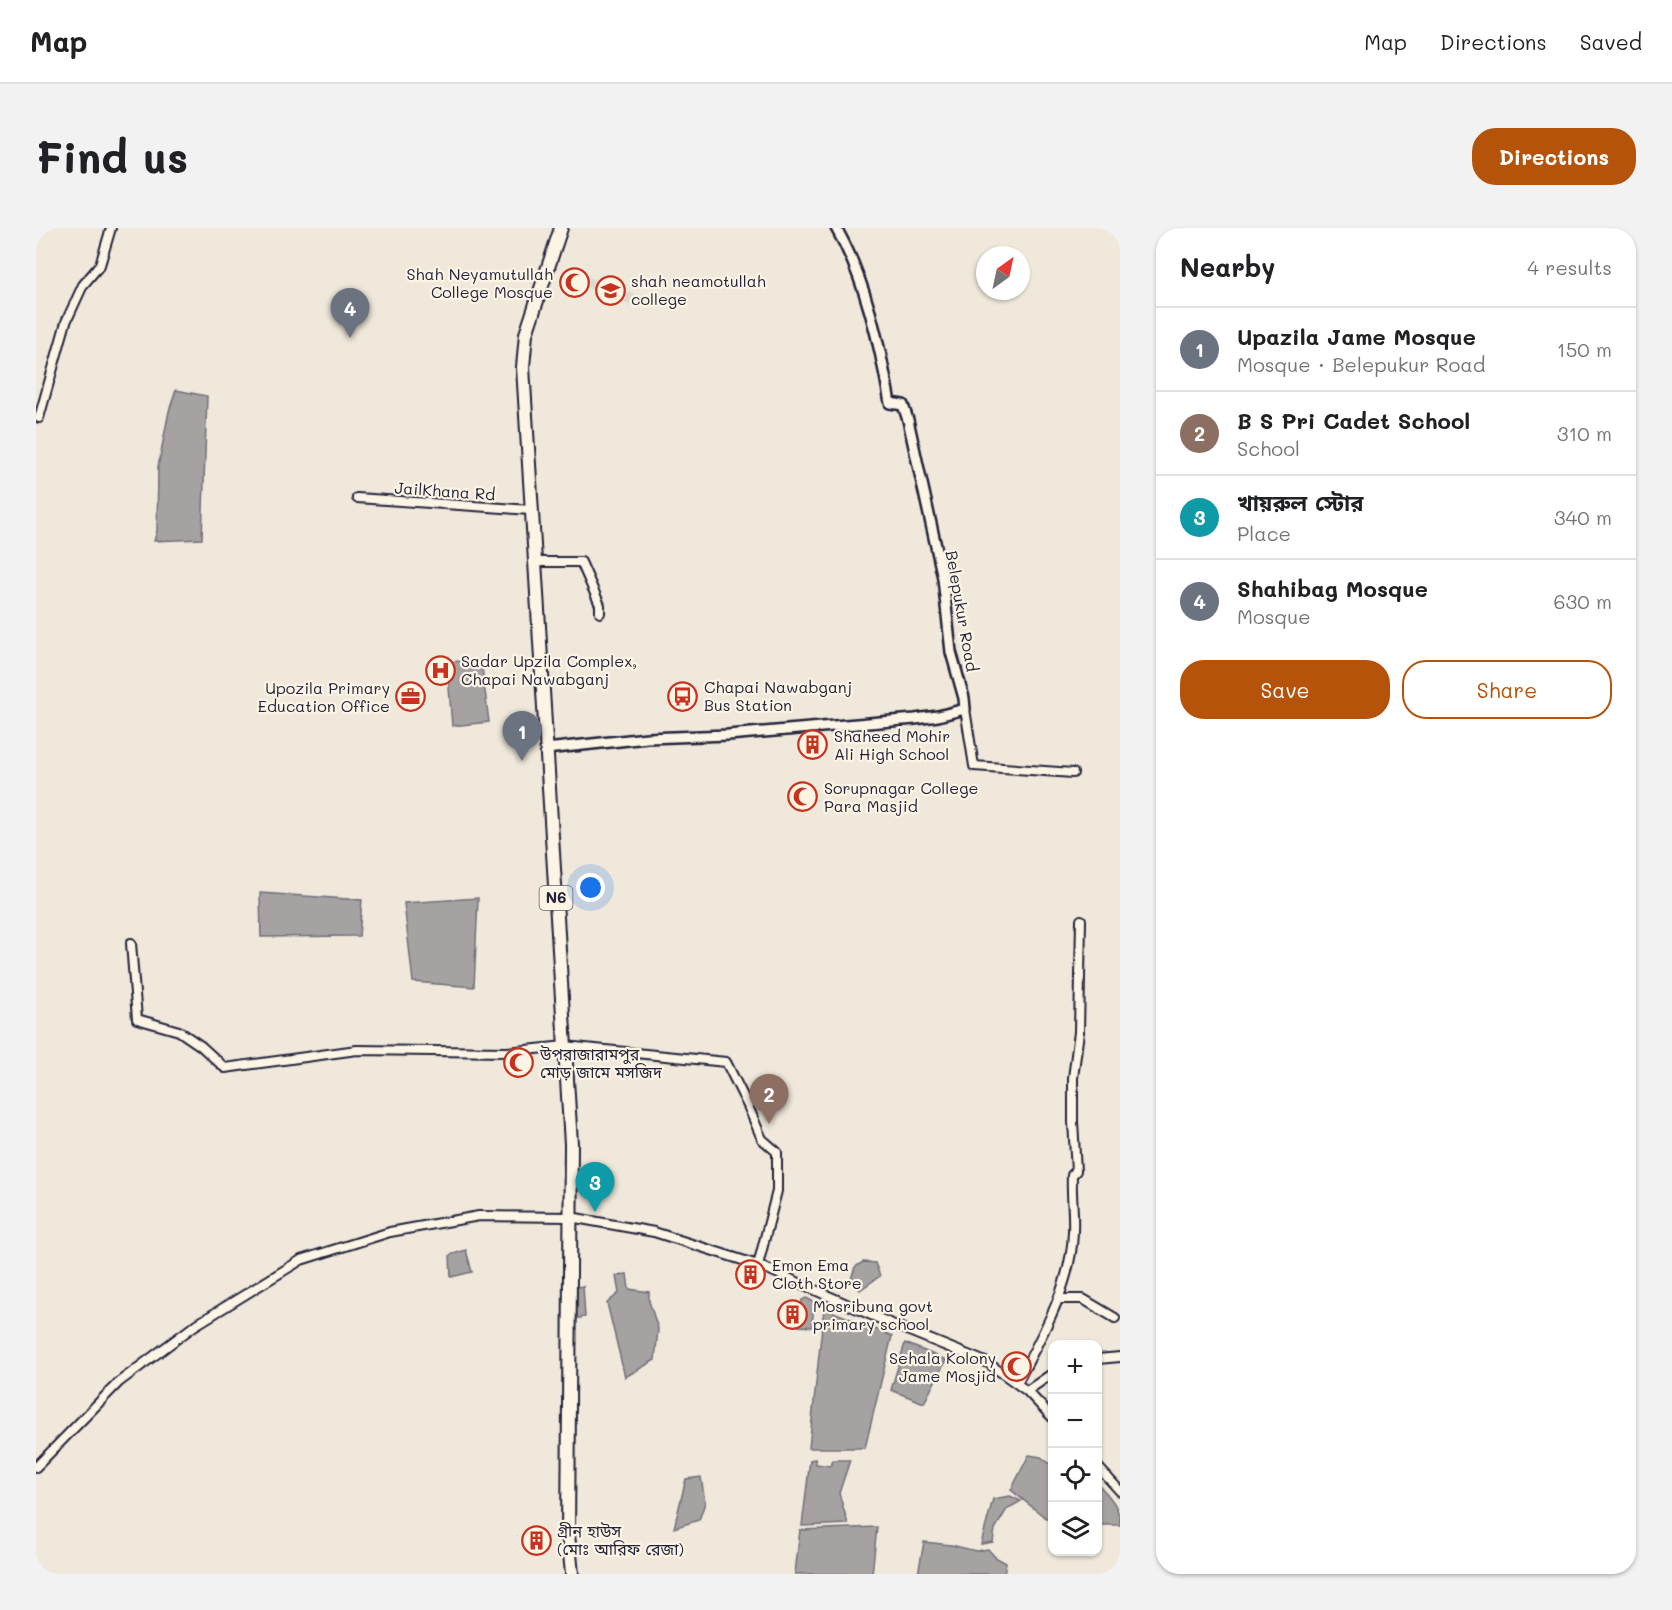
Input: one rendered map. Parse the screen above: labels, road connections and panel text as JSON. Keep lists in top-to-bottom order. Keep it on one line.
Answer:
{"streets":{"highway":["N6"],"street":["JailKhana Rd","Belepukur Road"]},"crossings":[["JailKhana Rd","N6"]],"places":{"mosque":["Shah Neyamutullah College Mosque","Sorupnagar College Para Masjid","উপরাজারামপুর মোড় জামে মসজিদ","Sehala Kolony Jame Mosjid"],"school or university":["shah neamotullah college"],"hospital":["Sadar Upzila Complex, Chapai Nawabganj"],"bus stop":["Chapai Nawabganj Bus Station"],"office":["Upozila Primary Education Office"],"building":["Shaheed Mohir Ali High School","Emon Ema Cloth Store","Mosribuna govt primary school","গ্রীন হাউস (মোঃ আরিফ রেজা)"]},"north":"top right","page":{"header":"Map","nav":["Map","Directions","Saved"],"buttons":["Directions",["Save","Share"]],"title":"Find us","heading":["Nearby","4 results"],"pins":["4","1","2","3"],"list":[{"mark":"1","name":"Upazila Jame Mosque","note":"Mosque · Belepukur Road","value":"150 m"},{"mark":"2","name":"B S Pri Cadet School","note":"School","value":"310 m"},{"mark":"3","name":"খায়রুল স্টোর","note":"Place","value":"340 m"},{"mark":"4","name":"Shahibag Mosque","note":"Mosque","value":"630 m"}],"map_buttons":["+","−"]}}
